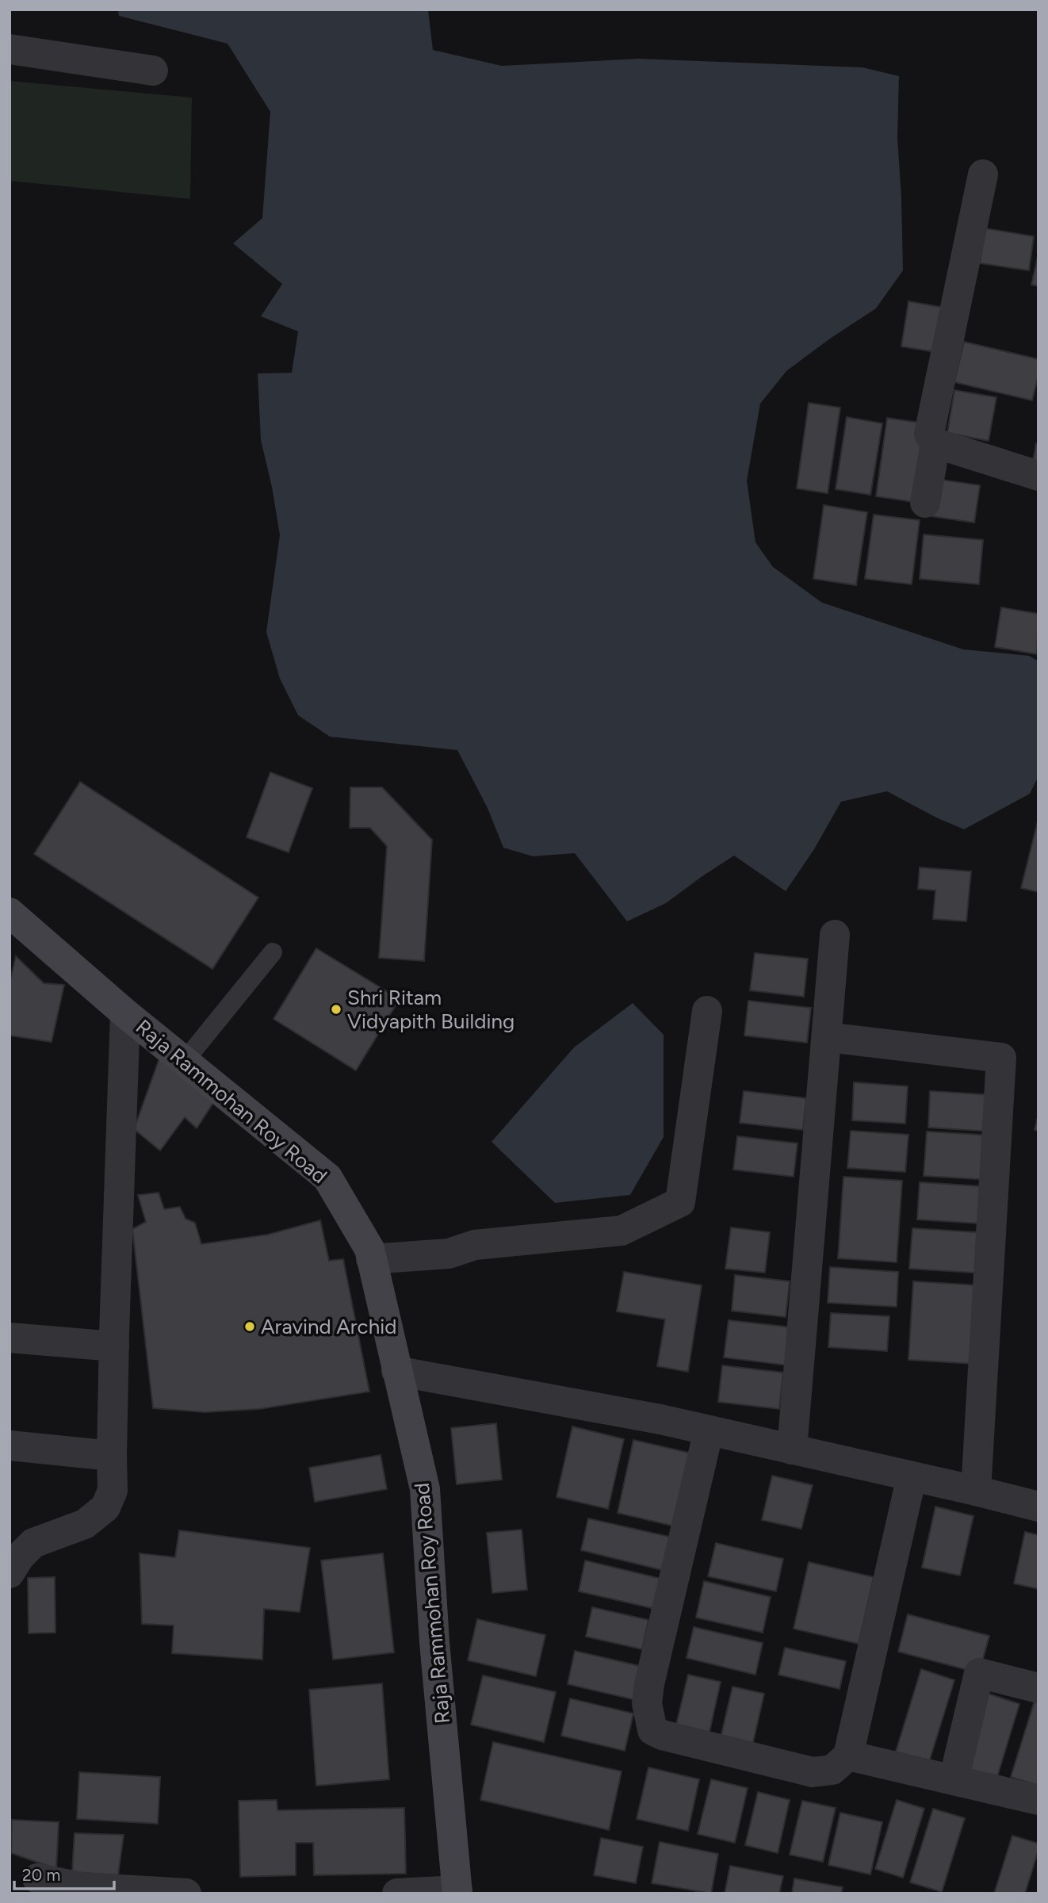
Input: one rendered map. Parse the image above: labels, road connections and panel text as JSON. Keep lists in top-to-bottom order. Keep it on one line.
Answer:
{"streets":{"main road":["Raja Rammohan Roy Road"]},"places":["Shri Ritam Vidyapith Building","Aravind Archid"],"scale_bar":"20 m"}
